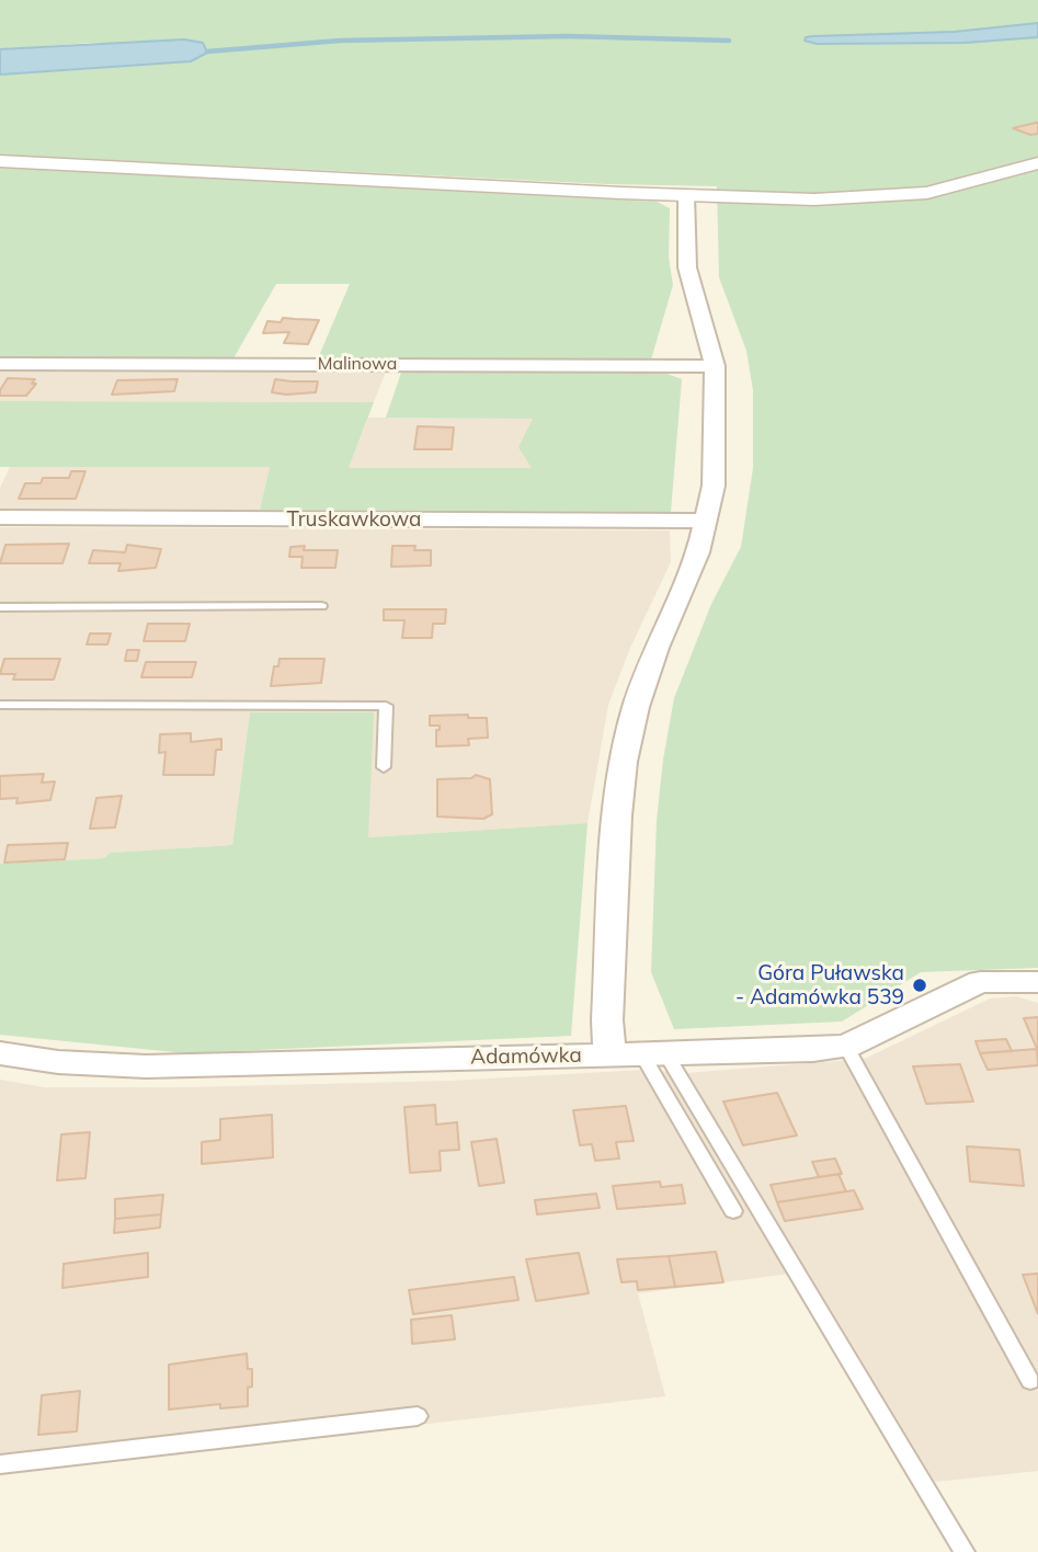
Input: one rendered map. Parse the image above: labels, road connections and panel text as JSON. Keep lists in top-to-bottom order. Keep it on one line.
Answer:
{"streets":{"street":["Malinowa","Truskawkowa","Adamówka"]},"places":["Góra Puławska - Adamówka 539"]}
